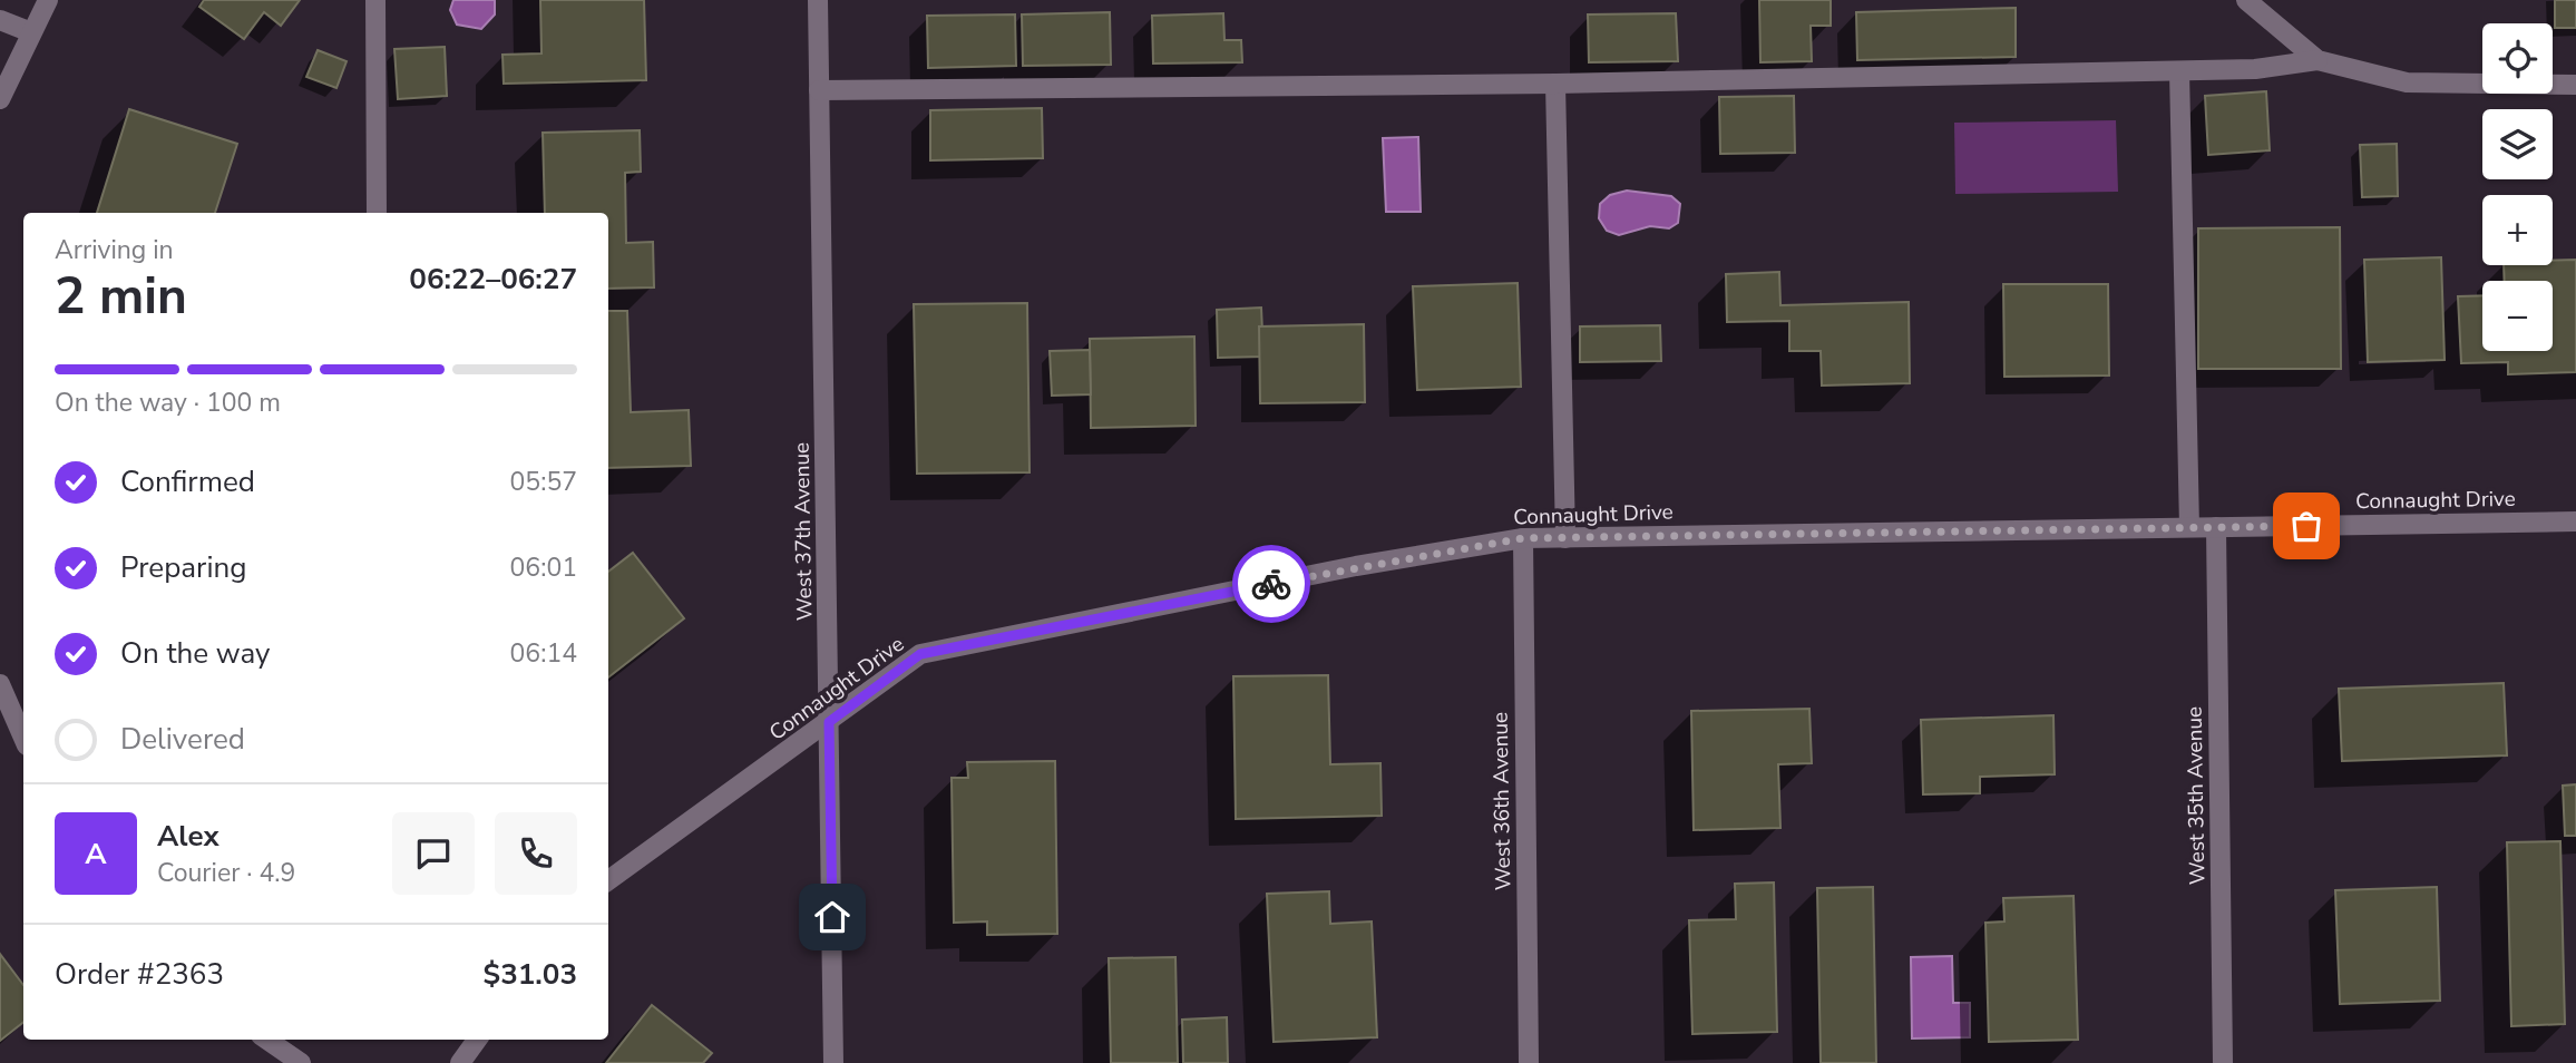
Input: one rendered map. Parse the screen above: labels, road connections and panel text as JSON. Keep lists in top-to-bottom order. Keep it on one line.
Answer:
{"streets":{"street":["Connaught Drive","West 37th Avenue","West 35th Avenue","West 36th Avenue"]},"crossings":[["Connaught Drive","West 37th Avenue"],["Connaught Drive","West 35th Avenue"],["Connaught Drive","West 36th Avenue"]],"page":{"map_buttons":["+","−"],"heading":["2 min","Arriving in","06:22–06:27"],"panel":["Alex","Courier · 4.9","Order #2363","$31.03"],"bar":"On the way · 100 m","list":[["Confirmed","05:57"],["Preparing","06:01"],["On the way","06:14"],"Delivered"],"round":"A"}}
